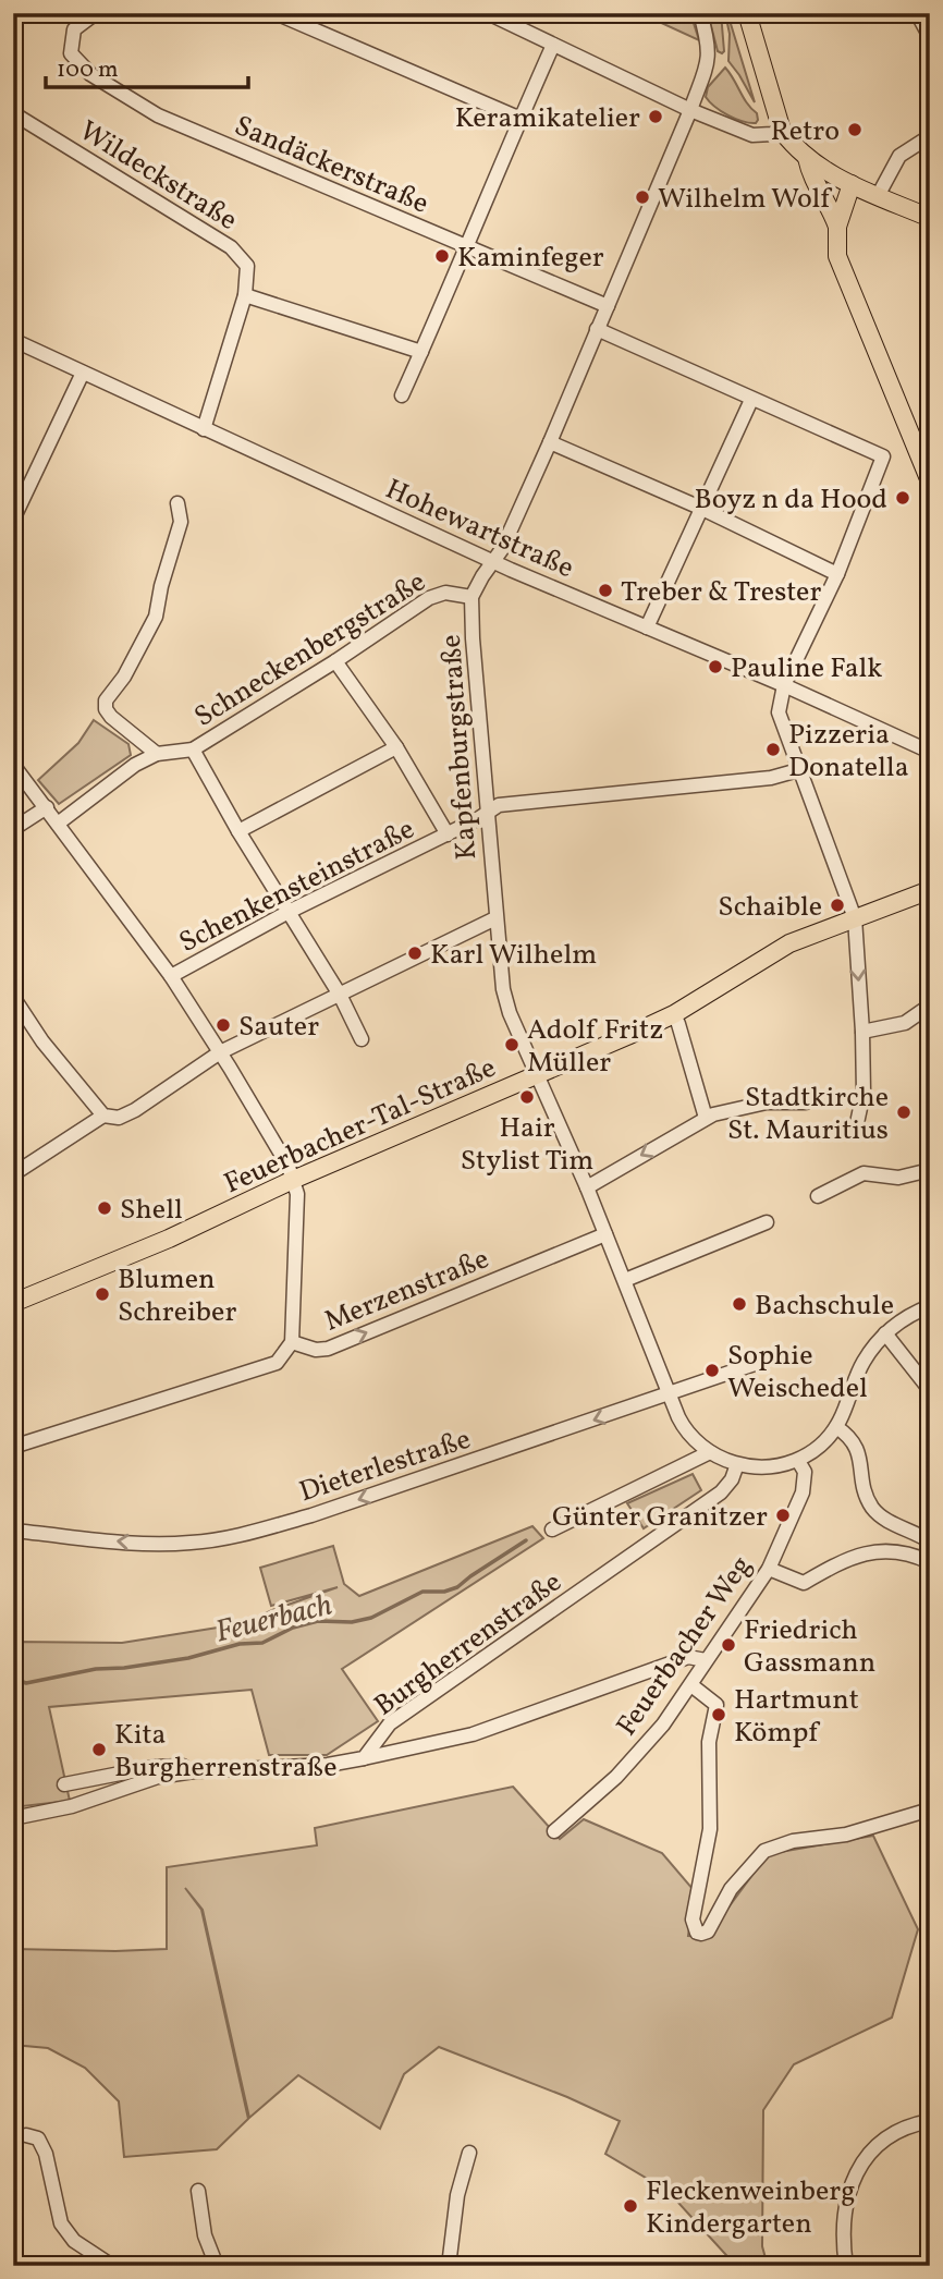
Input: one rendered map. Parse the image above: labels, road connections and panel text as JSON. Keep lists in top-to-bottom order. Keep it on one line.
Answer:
{"streets":{"main road":["Feuerbacher-Tal-Straße"],"street":["Sandäckerstraße","Wildeckstraße","Hohewartstraße","Schneckenbergstraße","Kapfenburgstraße","Schenkensteinstraße","Merzenstraße","Dieterlestraße","Burgherrenstraße","Feuerbacher Weg"]},"crossings":[["Sandäckerstraße","Kapfenburgstraße"],["Wildeckstraße","Hohewartstraße"],["Hohewartstraße","Kapfenburgstraße"],["Schneckenbergstraße","Kapfenburgstraße"],["Kapfenburgstraße","Schenkensteinstraße"],["Kapfenburgstraße","Feuerbacher-Tal-Straße"],["Kapfenburgstraße","Merzenstraße"],["Kapfenburgstraße","Dieterlestraße"]],"one_way":["Merzenstraße","Dieterlestraße"],"water":["Feuerbach"],"places":["Keramikatelier","Retro","Wilhelm Wolf","Kaminfeger","Boyz n da Hood","Treber & Trester","Pauline Falk","Pizzeria Donatella","Schaible","Karl Wilhelm","Sauter","Adolf Fritz Müller","Hair Stylist Tim","Stadtkirche St. Mauritius","Shell","Blumen Schreiber","Bachschule","Sophie Weischedel","Günter Granitzer","Friedrich Gassmann","Hartmunt Kömpf","Kita Burgherrenstraße","Fleckenweinberg Kindergarten"],"scale_bar":"100 m"}
